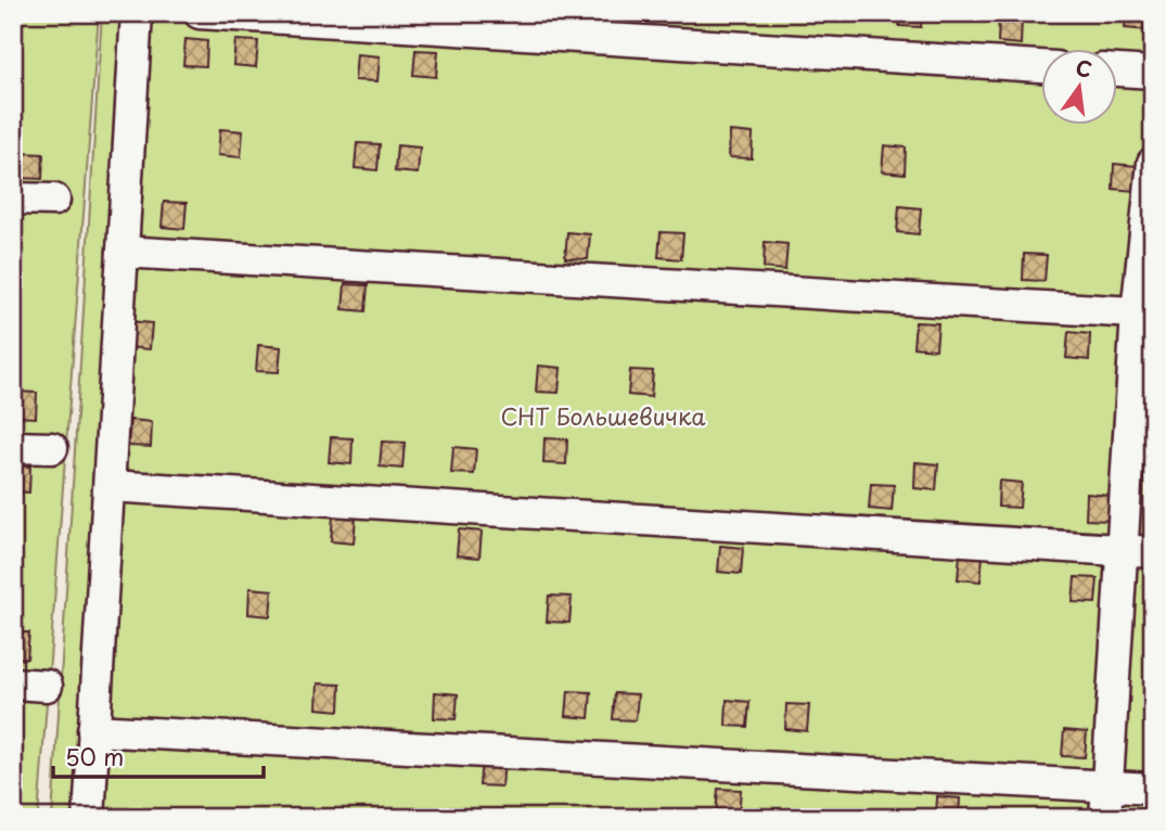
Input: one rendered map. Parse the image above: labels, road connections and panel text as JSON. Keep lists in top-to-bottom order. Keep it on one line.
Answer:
{"parks":["СНТ Большевичка"],"scale_bar":"50 m","north":"top"}
